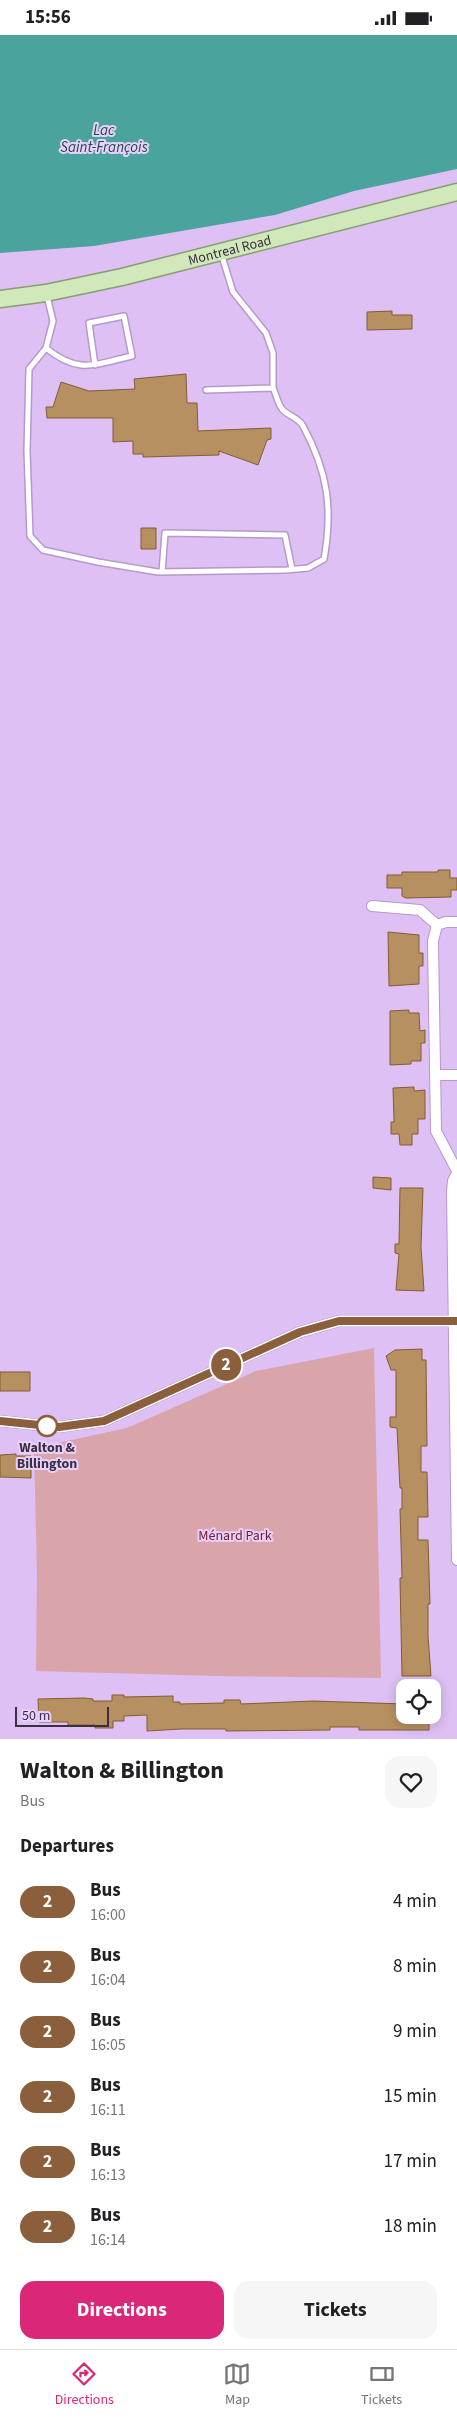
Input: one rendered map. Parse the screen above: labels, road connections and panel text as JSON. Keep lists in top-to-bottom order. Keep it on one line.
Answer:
{"streets":{"main road":["Montreal Road"]},"water":["Lac Saint-François"],"parks":["Ménard Park"],"places":["Walton & Billington"],"lines":["bus line 2"],"scale_bar":"50 m","page":{"status":"15:56","on_map":"2","scale":"50 m","heading":[["Walton & Billington","Bus"],"Departures"],"list":[{"mark":"2","name":"Bus","note":"16:00","value":"4 min"},{"mark":"2","name":"Bus","note":"16:04","value":"8 min"},{"mark":"2","name":"Bus","note":"16:05","value":"9 min"},{"mark":"2","name":"Bus","note":"16:11","value":"15 min"},{"mark":"2","name":"Bus","note":"16:13","value":"17 min"},{"mark":"2","name":"Bus","note":"16:14","value":"18 min"}],"buttons":["Directions","Tickets"],"tabs":["Directions","Map","Tickets"]}}
